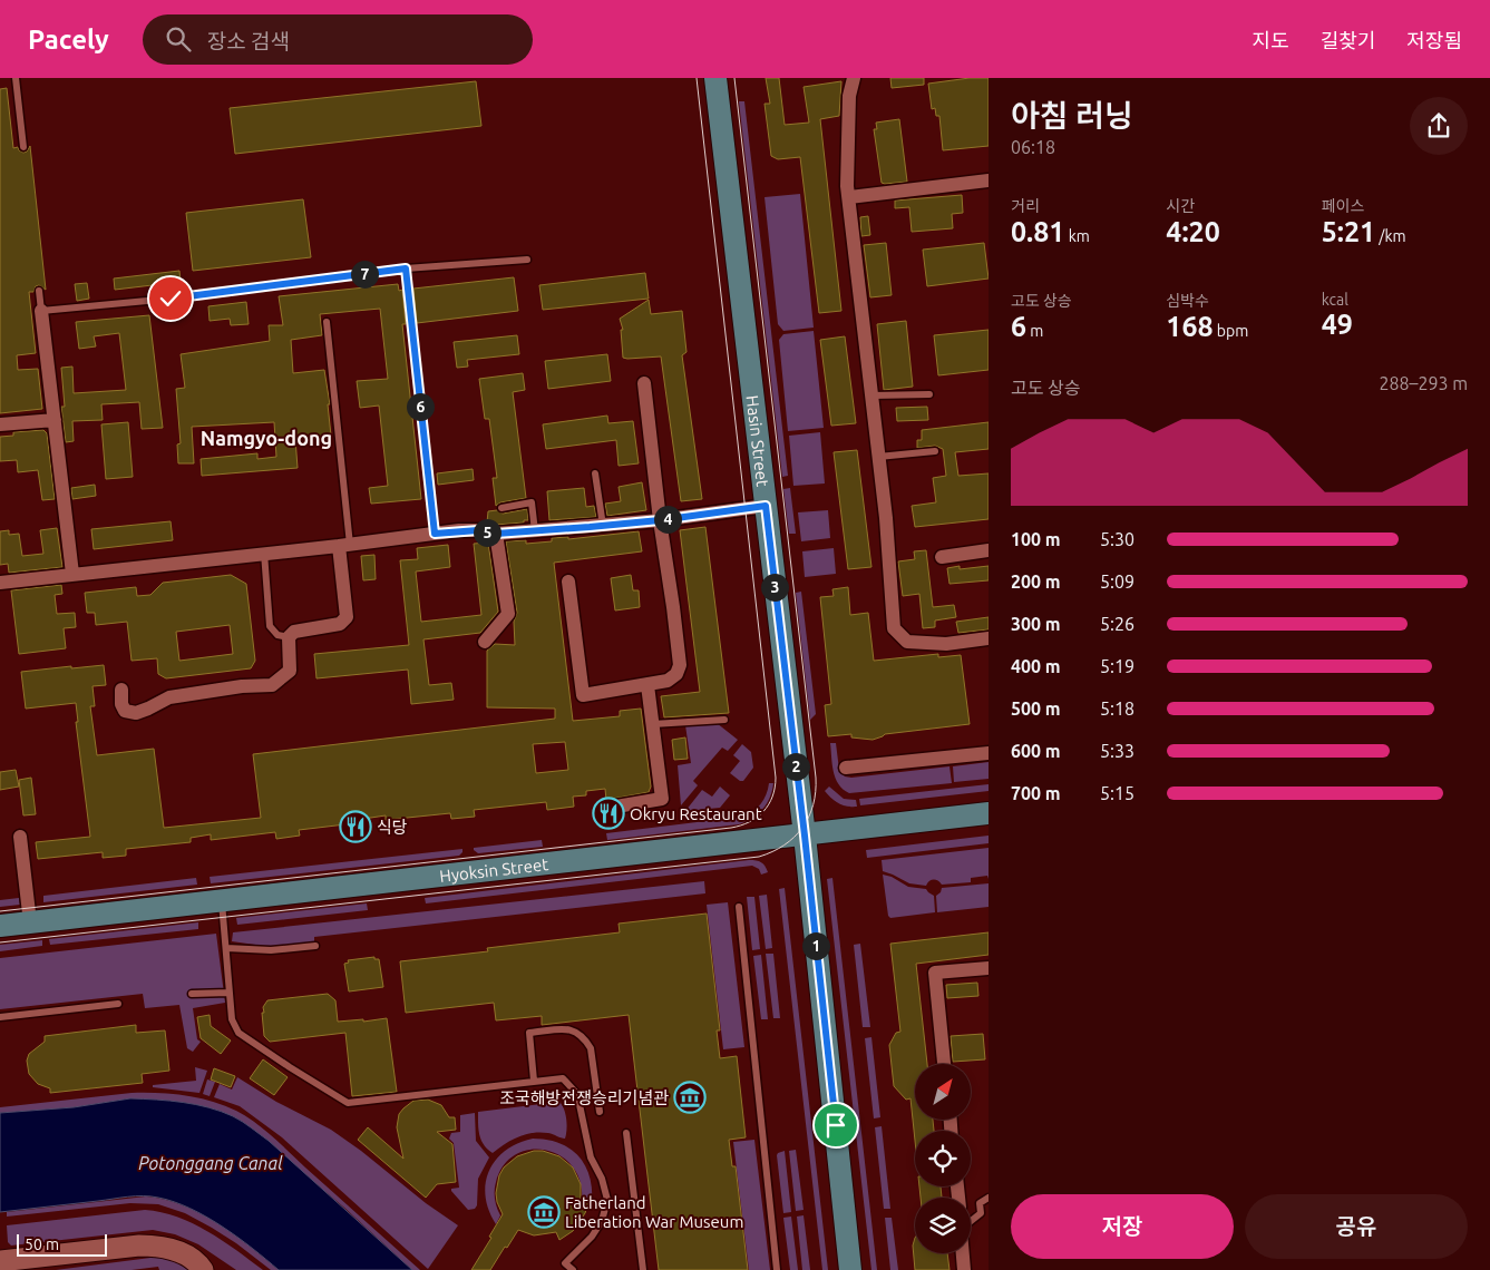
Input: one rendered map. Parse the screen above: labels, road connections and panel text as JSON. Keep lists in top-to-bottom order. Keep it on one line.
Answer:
{"streets":{"main road":["Hasin Street","Hyoksin Street"]},"crossings":[["Hasin Street","Hyoksin Street"]],"districts":["Namgyo-dong"],"water":["Potonggang Canal"],"places":{"restaurant":["Okryu Restaurant","식당"],"museum":["조국해방전쟁승리기념관","Fatherland Liberation War Museum"]},"scale_bar":"50 m","north":"top right","page":{"header":"Pacely","search":"장소 검색","nav":["지도","길찾기","저장됨"],"heading":["아침 러닝","06:18"],"stats":[["거리","0.81 km"],["시간","4:20"],["페이스","5:21 /km"],["고도 상승","6 m"],["심박수","168 bpm"],["kcal","49"]],"pins":["7","6","4","5","3","2","1"],"chart":["고도 상승","288–293 m"],"list":[{"name":"100 m","note":"5:30"},{"name":"200 m","note":"5:09"},{"name":"300 m","note":"5:26"},{"name":"400 m","note":"5:19"},{"name":"500 m","note":"5:18"},{"name":"600 m","note":"5:33"},{"name":"700 m","note":"5:15"}],"buttons":["저장","공유"],"scale":"50 m"}}
